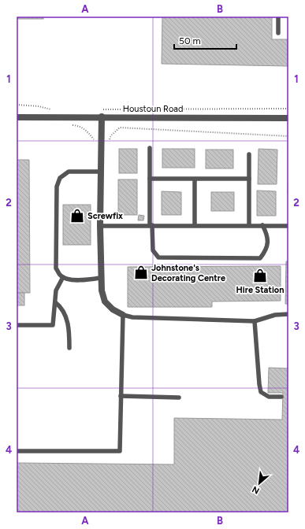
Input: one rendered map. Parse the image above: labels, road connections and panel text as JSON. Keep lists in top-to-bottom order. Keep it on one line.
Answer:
{"streets":{"street":["Houstoun Road"]},"places":{"shop":["Screwfix","Johnstone's Decorating Centre","Hire Station"]},"scale_bar":"50 m","north":"bottom left","grid":{"columns":["A","B"],"rows":["1","2","3","4"]}}
